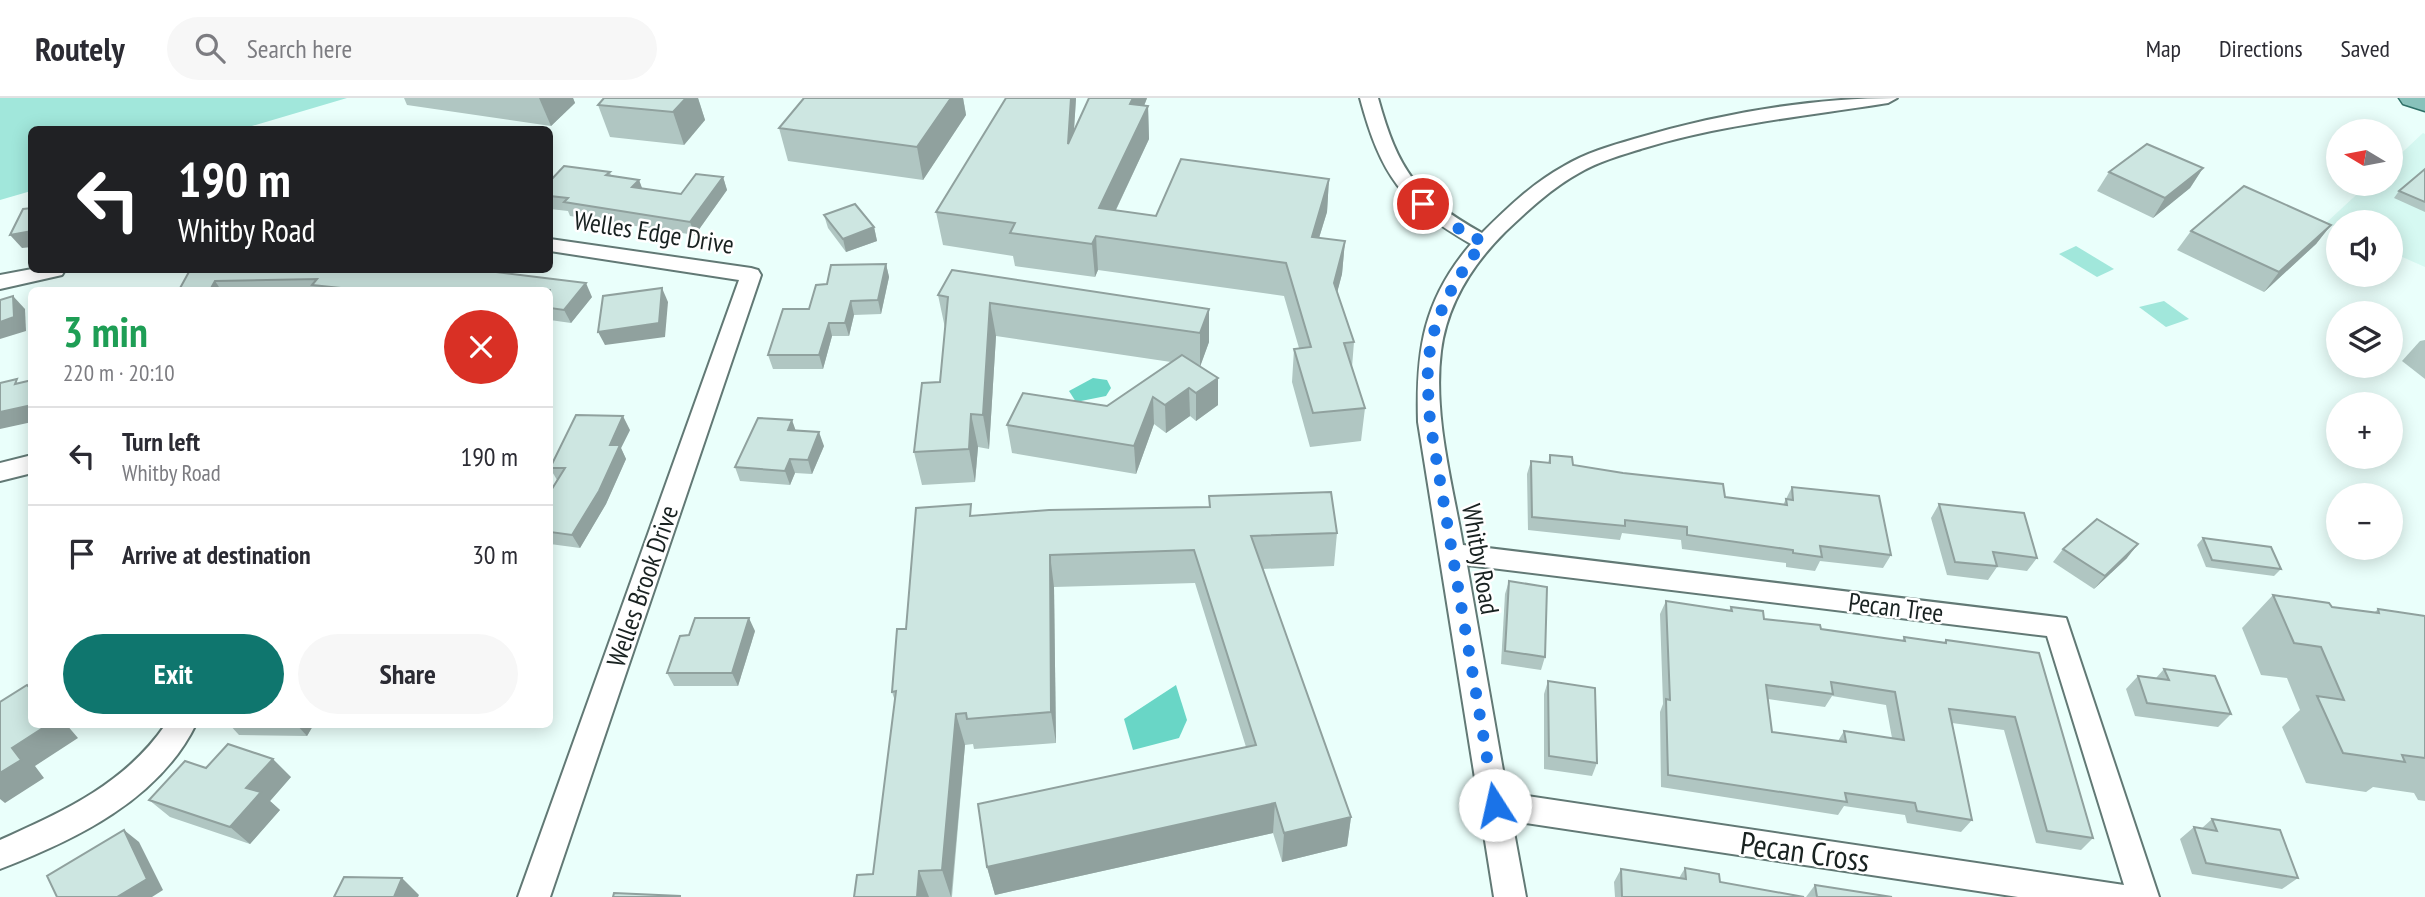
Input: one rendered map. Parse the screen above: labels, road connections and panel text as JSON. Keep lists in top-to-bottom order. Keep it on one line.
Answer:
{"streets":{"street":["Welles Edge Drive","Whitby Road","Welles Brook Drive","Pecan Tree","Pecan Cross"]},"crossings":[["Welles Edge Drive","Welles Brook Drive"],["Whitby Road","Pecan Tree"],["Whitby Road","Pecan Cross"]],"north":"left","page":{"header":"Routely","search":"Search here","nav":["Map","Directions","Saved"],"map_buttons":["+","−"],"turn":["190 m","Whitby Road"],"heading":["3 min","220 m · 20:10"],"list":[{"name":"Turn left","note":"Whitby Road","value":"190 m"},{"name":"Arrive at destination","value":"30 m"}],"buttons":["Exit","Share"]}}
